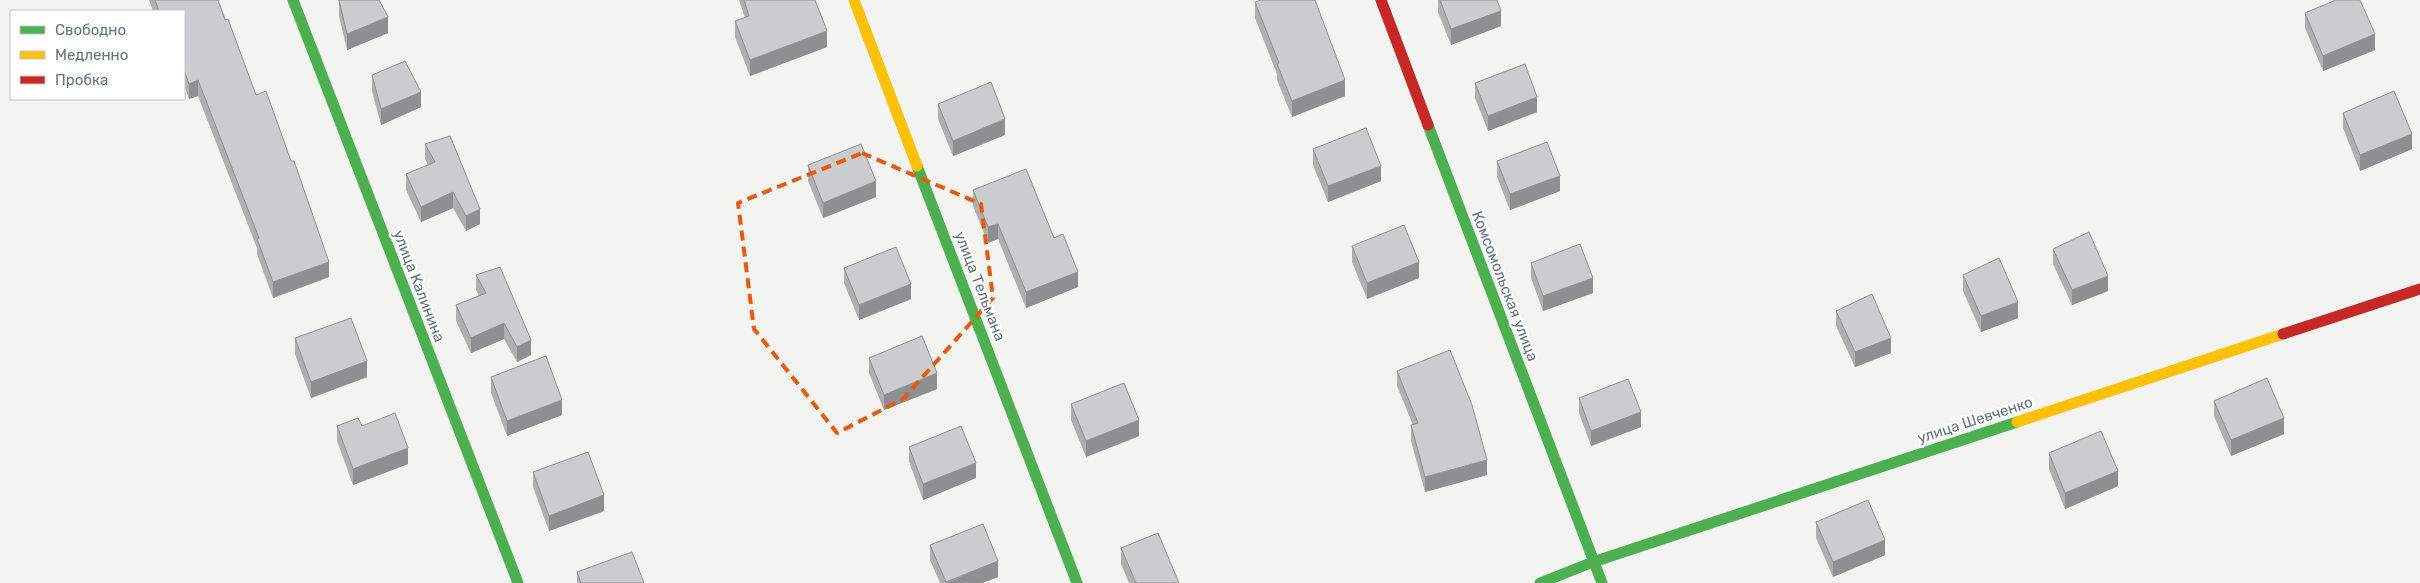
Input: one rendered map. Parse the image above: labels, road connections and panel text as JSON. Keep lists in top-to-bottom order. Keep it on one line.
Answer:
{"streets":{"street":["улица Калинина","улица Тельмана","Комсомольская улица","улица Шевченко"]},"crossings":[["Комсомольская улица","улица Шевченко"]],"legend":["Свободно","Медленно","Пробка"]}
